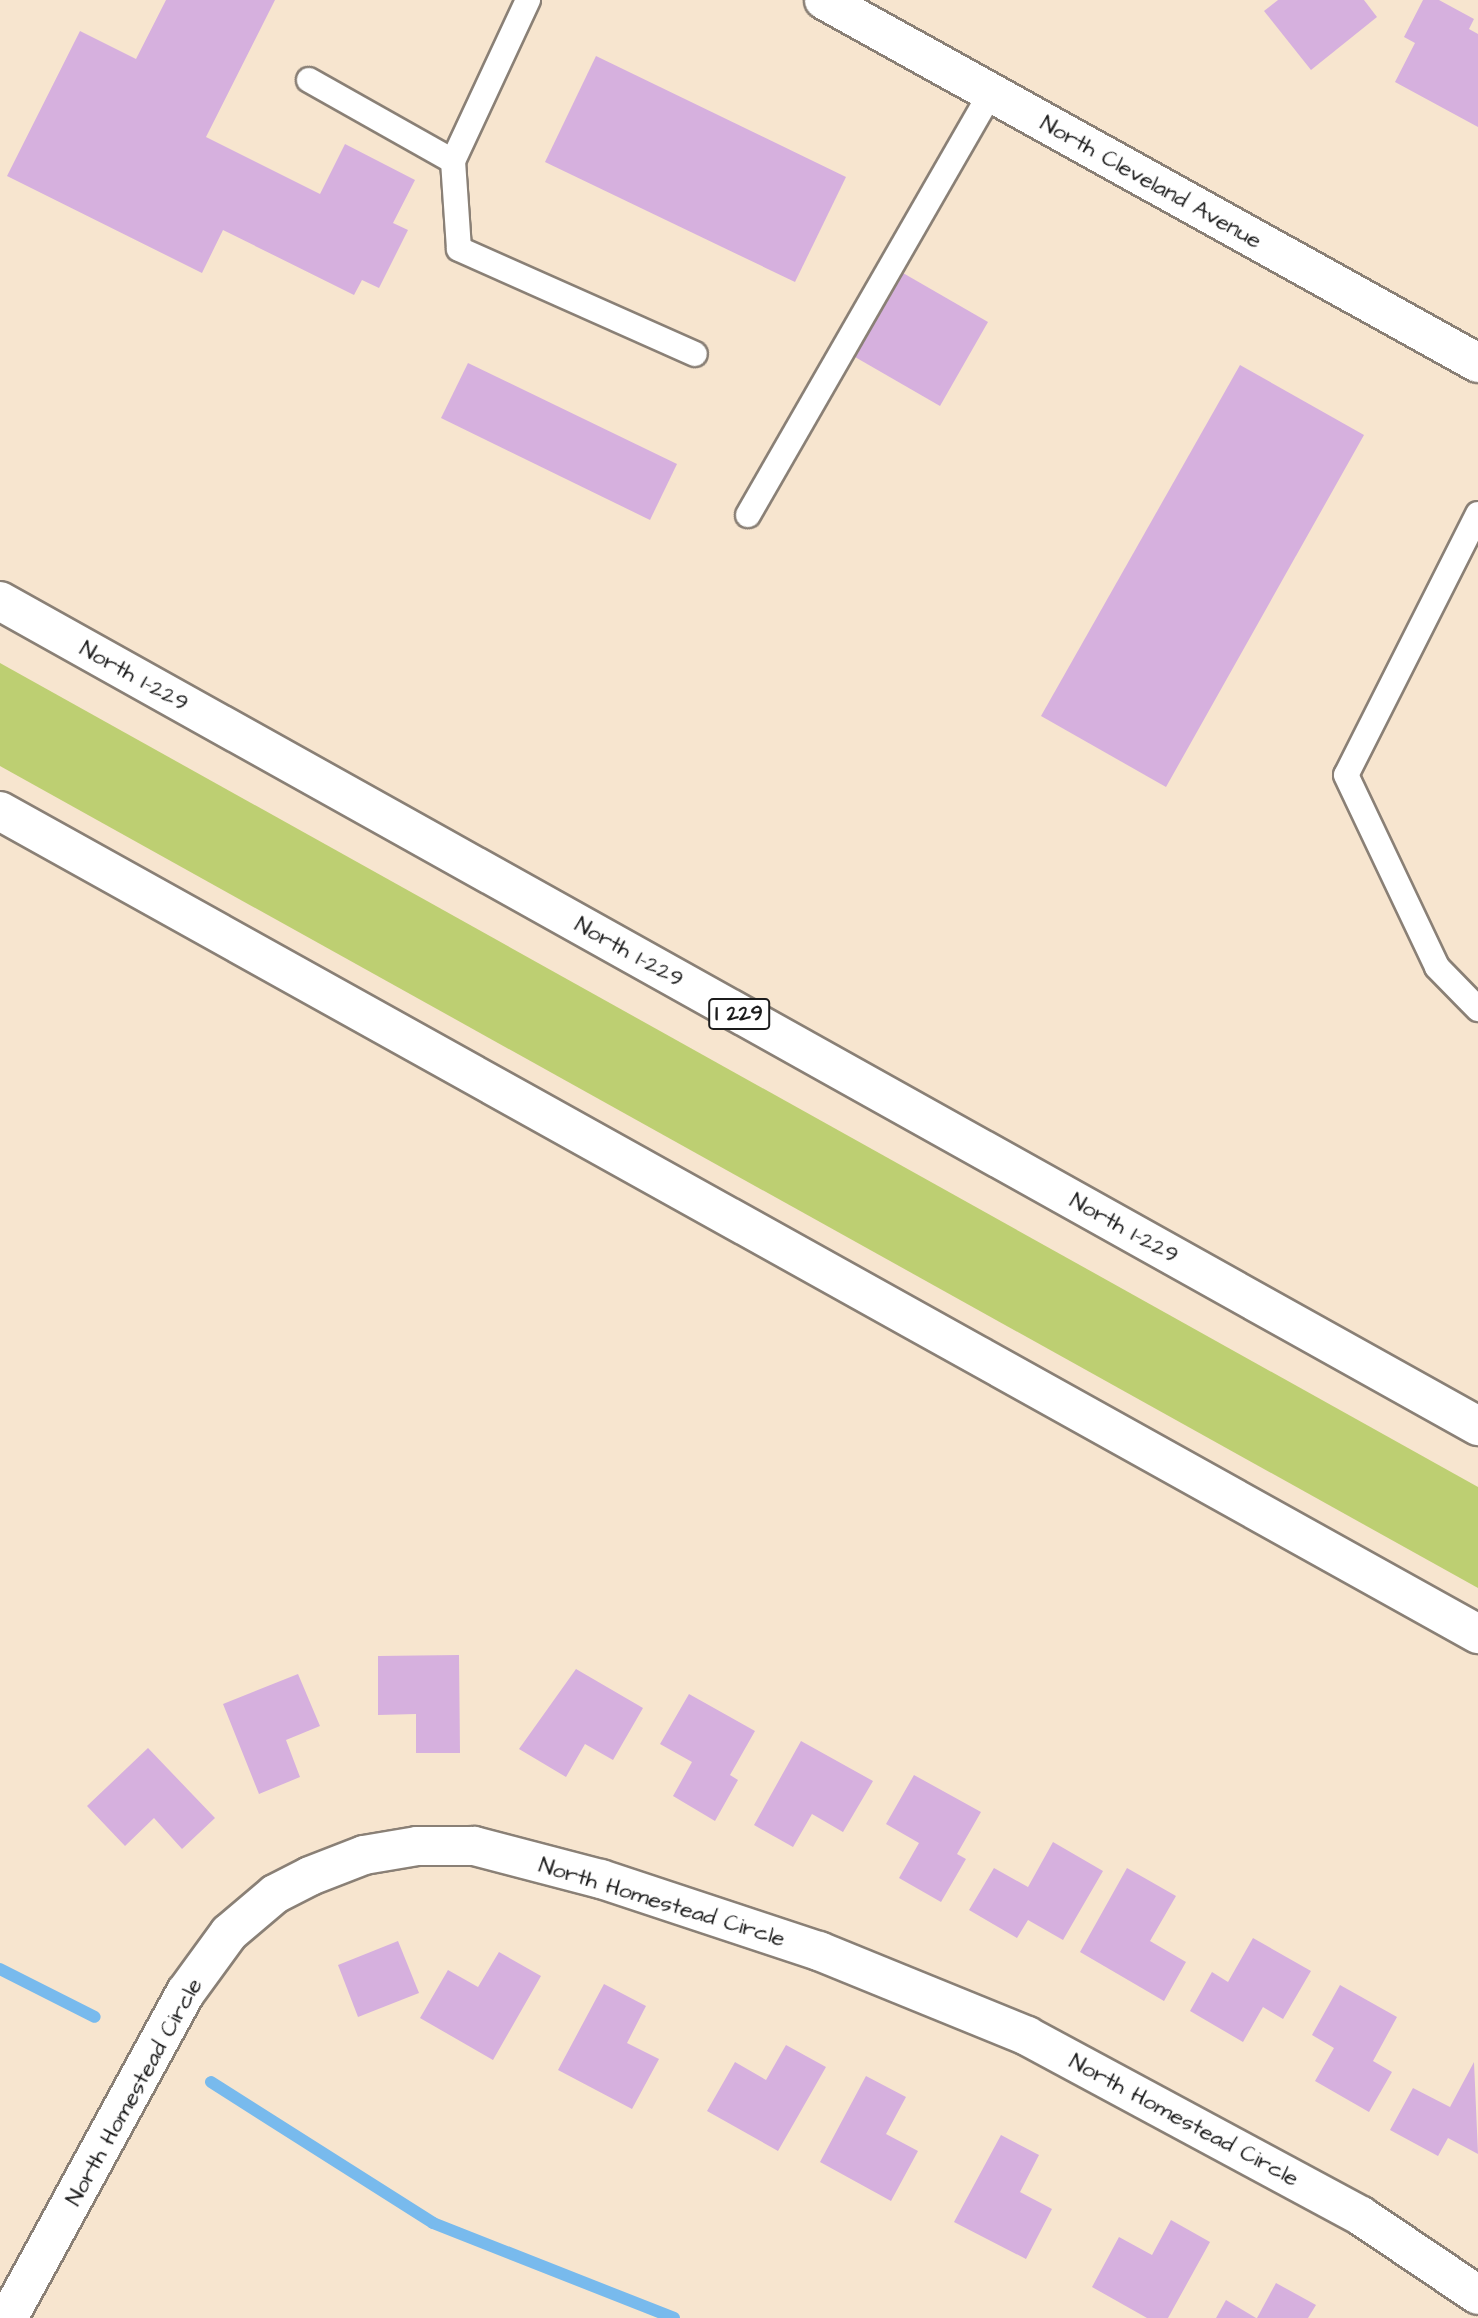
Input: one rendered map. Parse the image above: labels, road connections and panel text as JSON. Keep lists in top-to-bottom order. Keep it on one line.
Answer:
{"streets":{"main road":["North Cleveland Avenue","North I-229","I 229","North Homestead Circle"]}}
